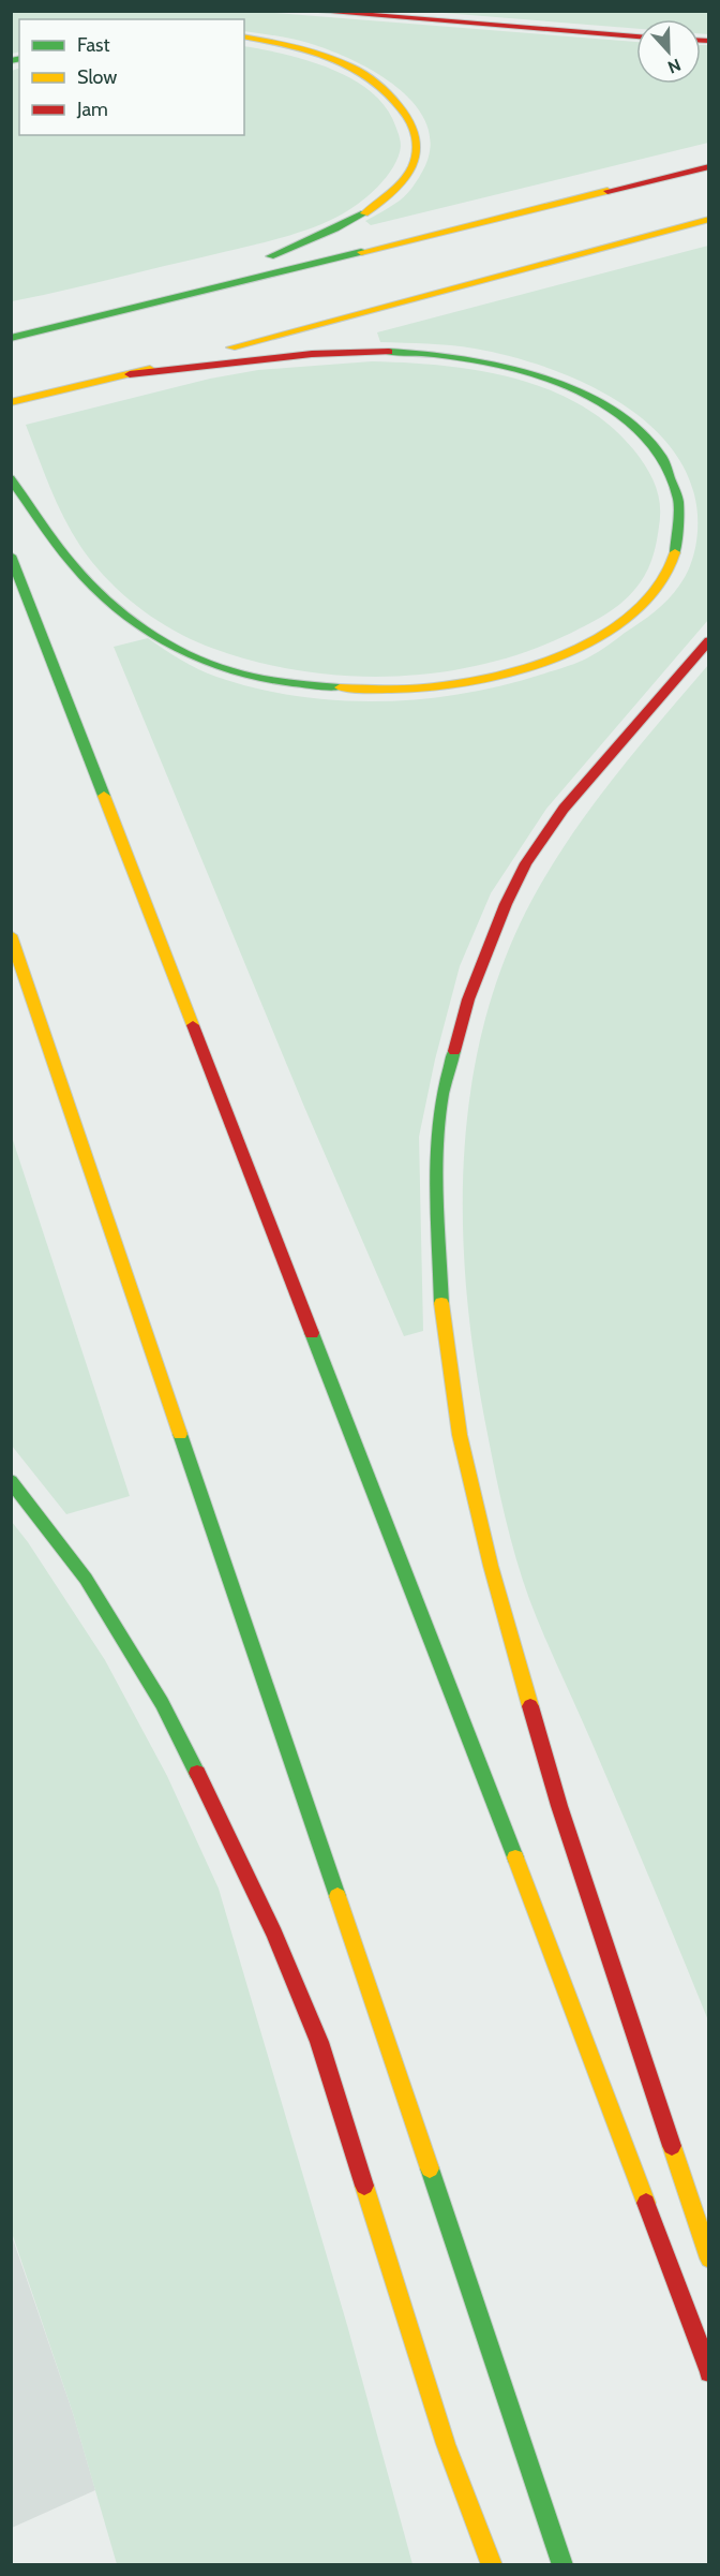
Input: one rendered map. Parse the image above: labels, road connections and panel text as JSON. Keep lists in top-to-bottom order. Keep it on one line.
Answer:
{"legend":["Fast","Slow","Jam"],"north":"bottom"}
